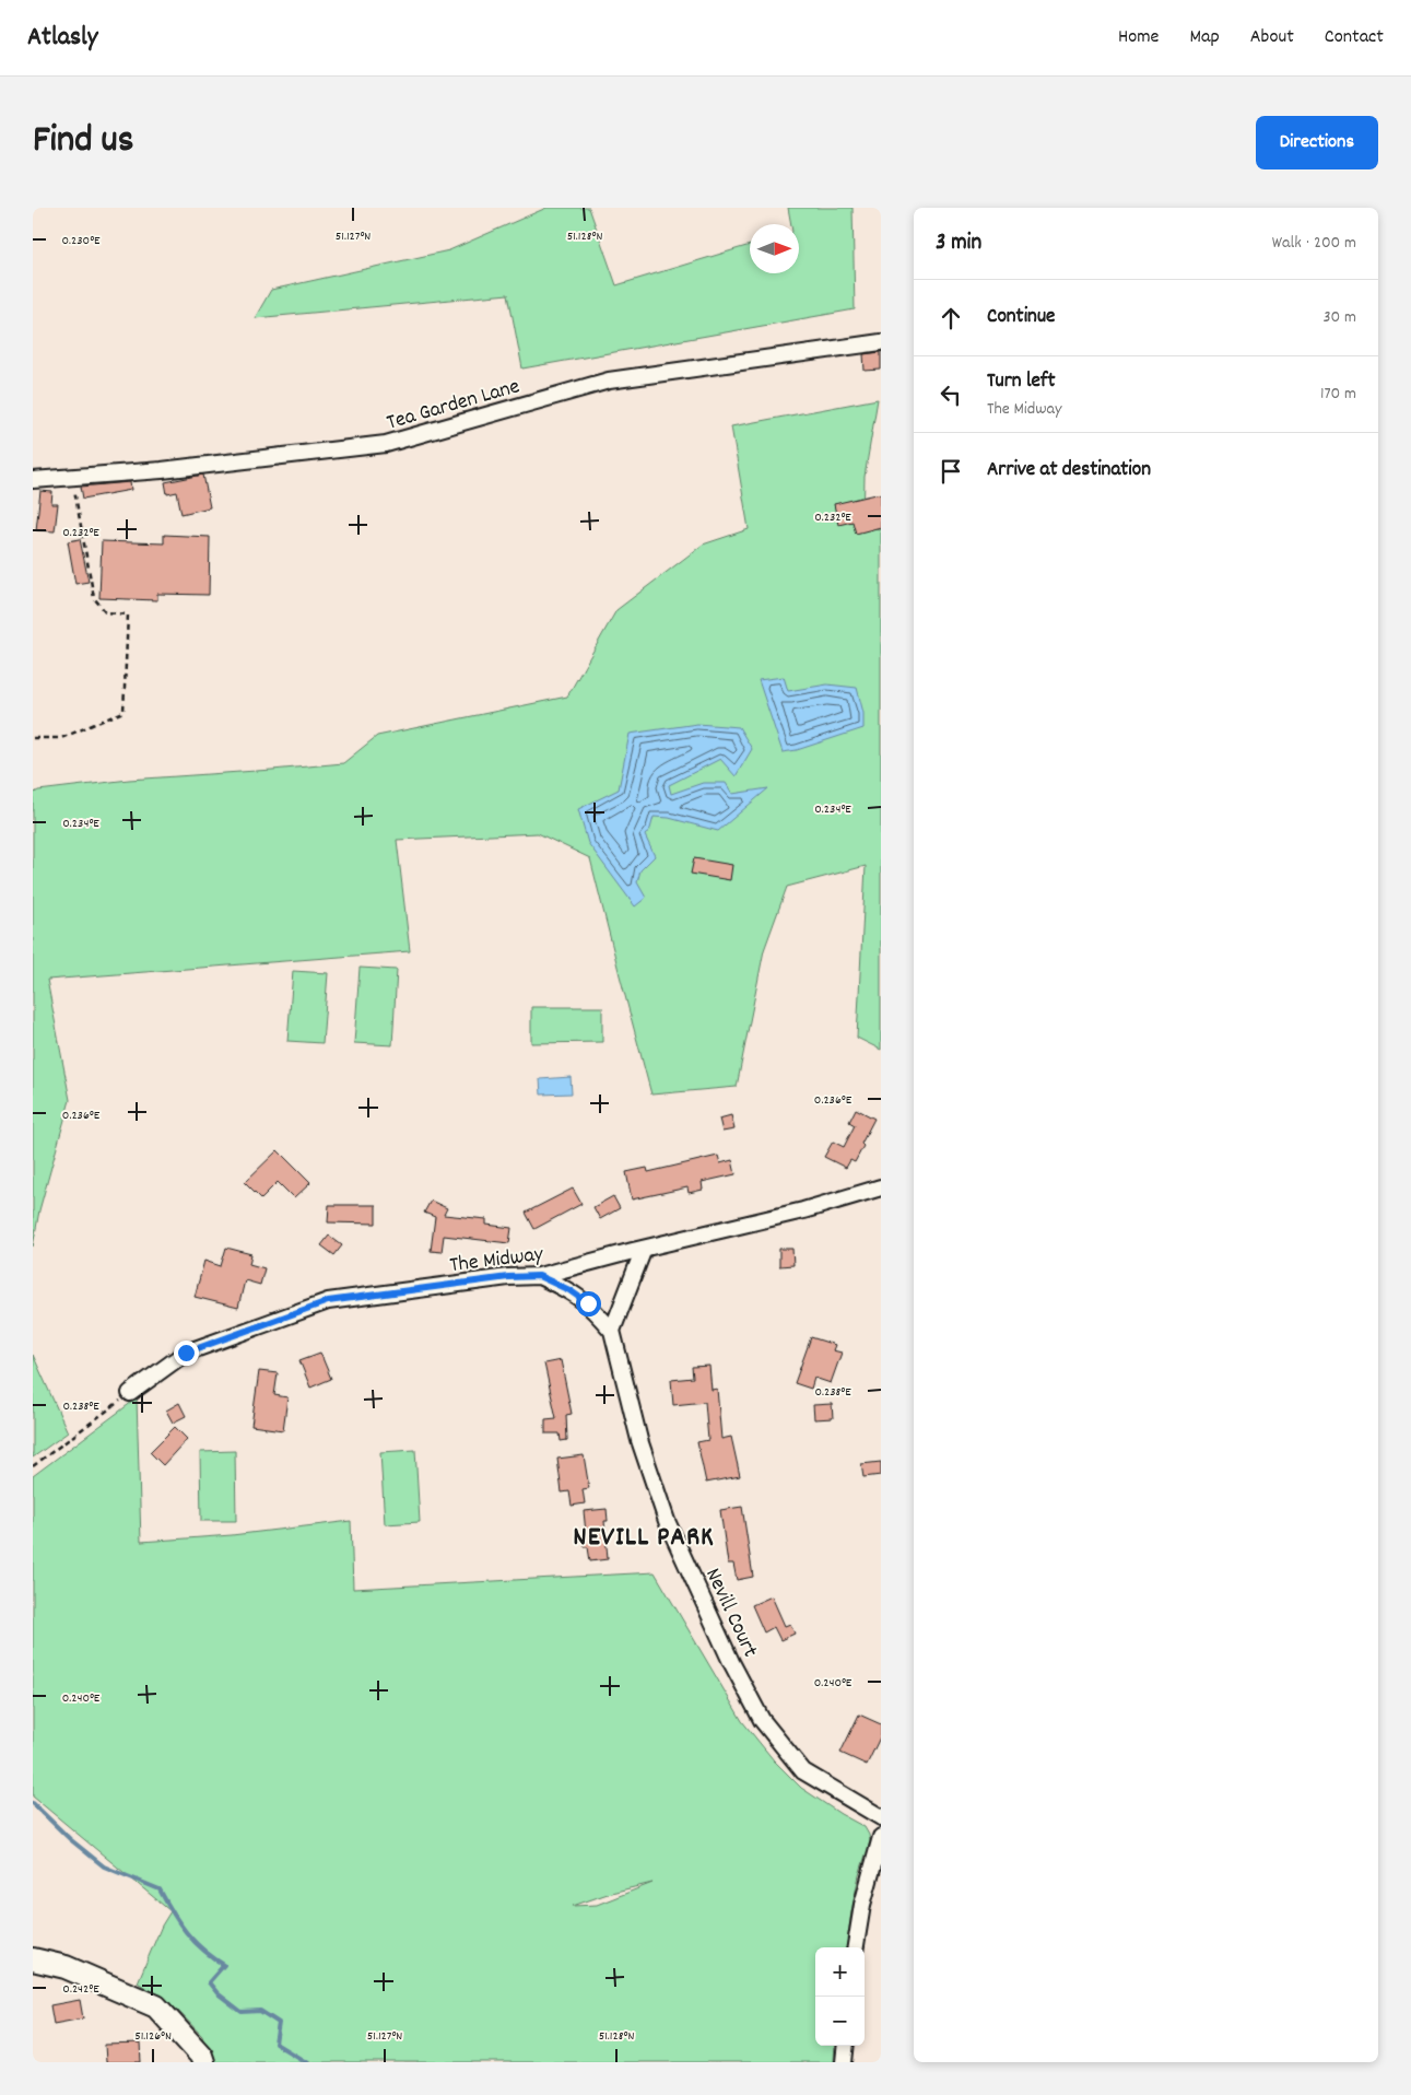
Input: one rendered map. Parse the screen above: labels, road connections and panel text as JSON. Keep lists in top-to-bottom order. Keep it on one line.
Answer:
{"streets":{"street":["Tea Garden Lane","The Midway","Nevill Court"]},"districts":["NEVILL PARK"],"north":"right","page":{"header":"Atlasly","nav":["Home","Map","About","Contact"],"title":"Find us","buttons":"Directions","heading":["3 min","Walk · 200 m"],"list":[["Continue","30 m"],["Turn left","The Midway","170 m"],"Arrive at destination"],"map_buttons":["+","−"]},"coordinates":["51.127°N","51.128°N","0.230°E","0.232°E","0.234°E","0.236°E","0.238°E","0.240°E","0.242°E","51.126°N"]}
